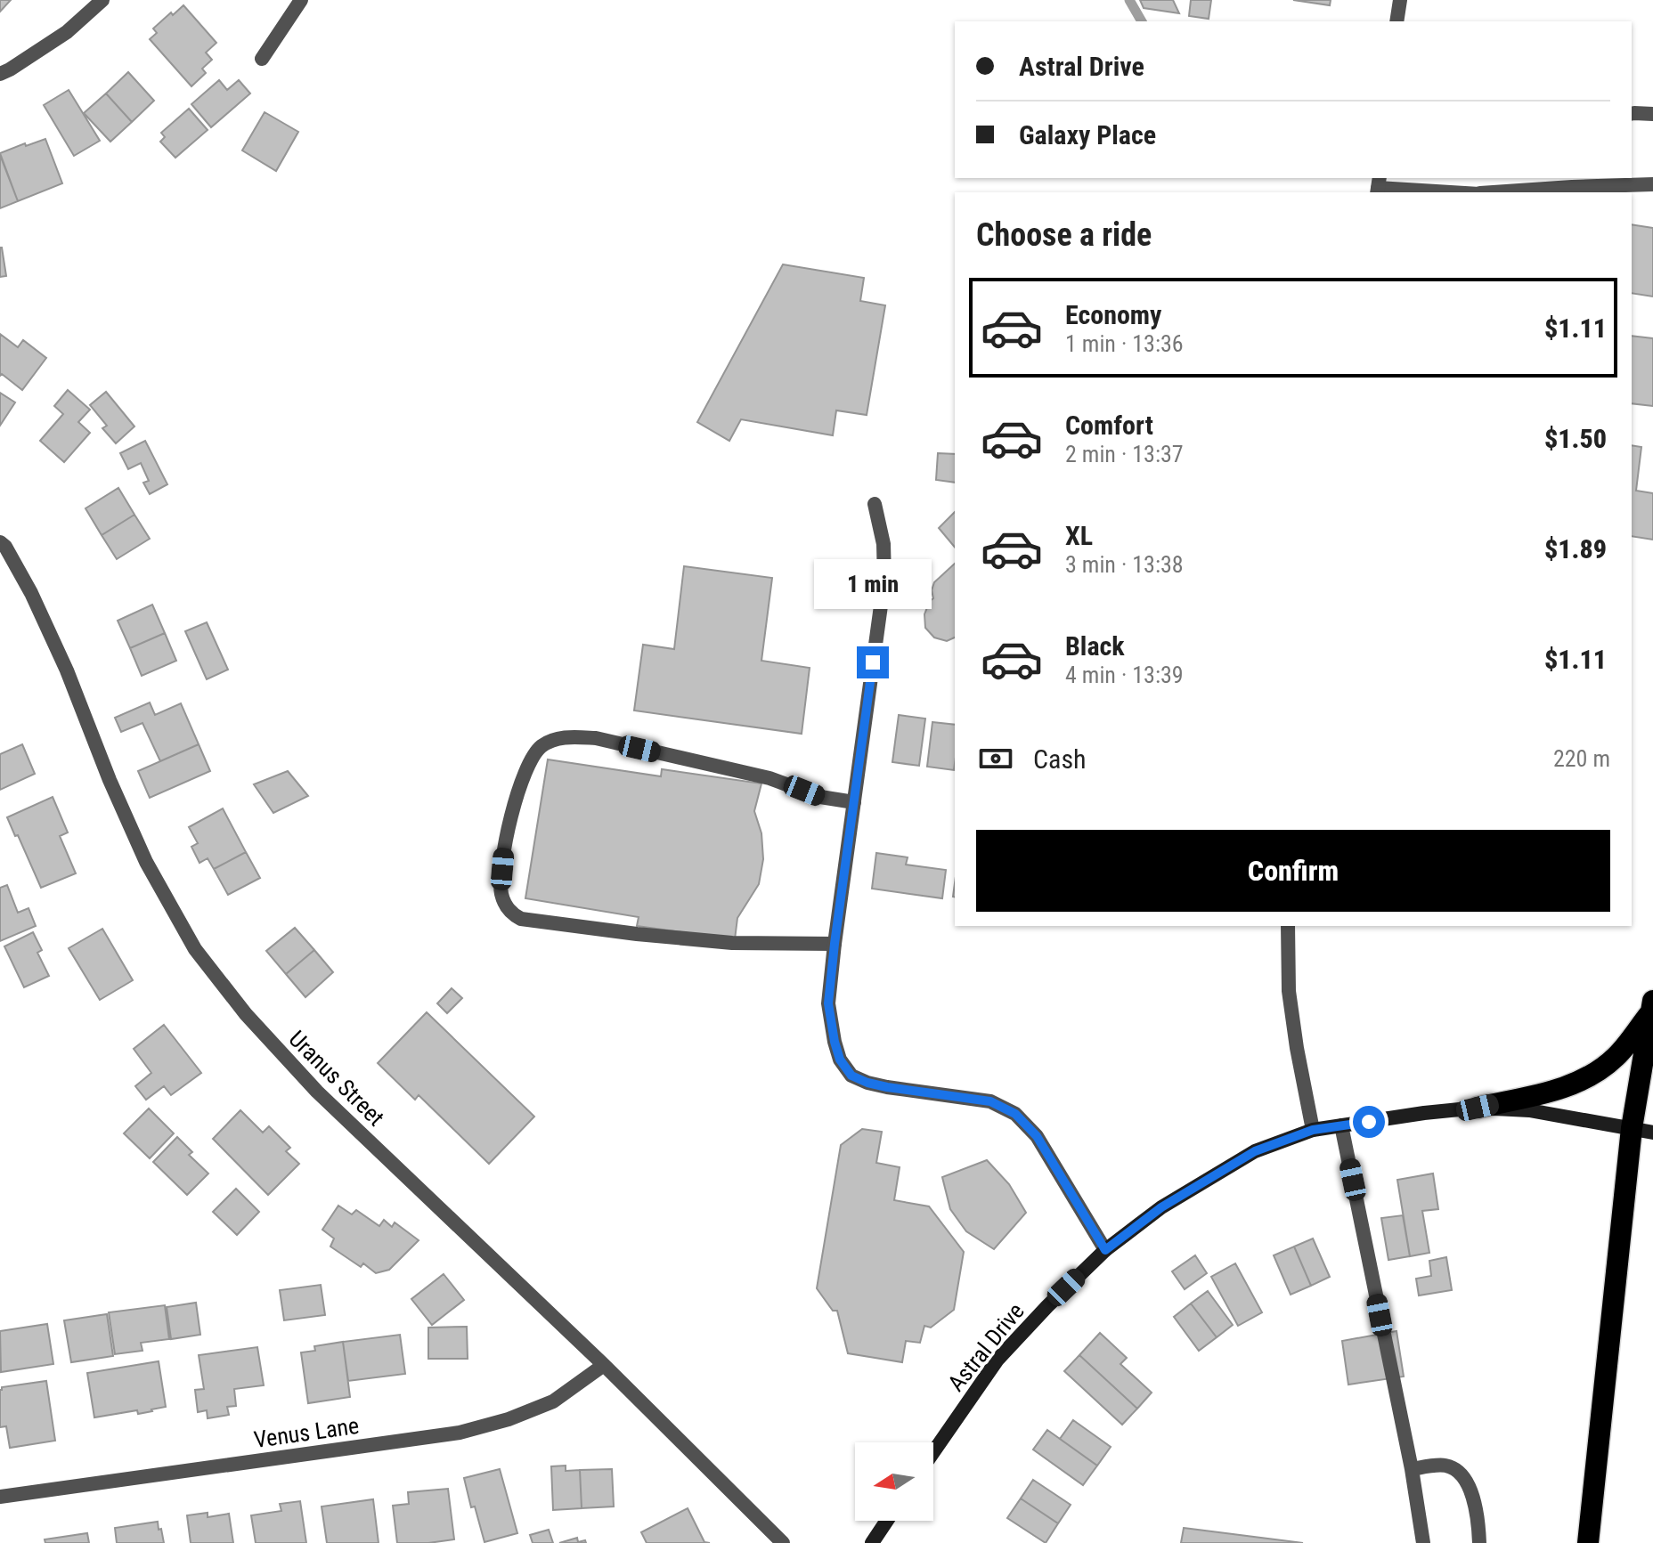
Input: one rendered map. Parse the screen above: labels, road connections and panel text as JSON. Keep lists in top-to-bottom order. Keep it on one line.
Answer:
{"streets":{"street":["Uranus Street","Astral Drive","Venus Lane"]},"crossings":[["Uranus Street","Venus Lane"]],"north":"left","page":{"banner":["Astral Drive","Galaxy Place"],"heading":"Choose a ride","list":[{"name":"Economy","note":"1 min · 13:36","value":"$1.11"},{"name":"Comfort","note":"2 min · 13:37","value":"$1.50"},{"name":"XL","note":"3 min · 13:38","value":"$1.89"},{"name":"Black","note":"4 min · 13:39","value":"$1.11"}],"bubble":"1 min","pay":["Cash","220 m"],"buttons":"Confirm"}}
